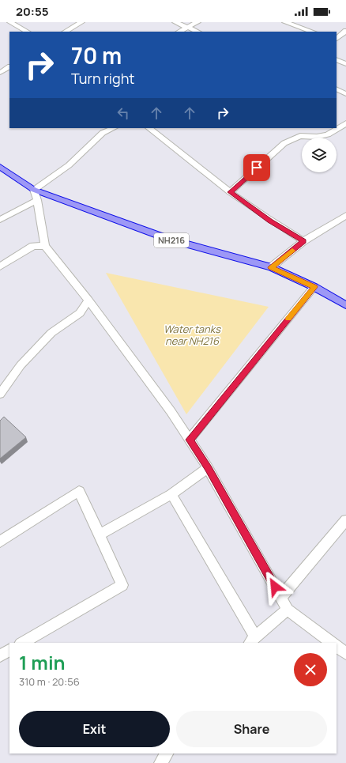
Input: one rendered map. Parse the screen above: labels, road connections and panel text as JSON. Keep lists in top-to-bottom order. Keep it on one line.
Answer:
{"streets":{"highway":["NH216"]},"water":["Water tanks near NH216"],"page":{"status":"20:55","turn":["70 m","Turn right"],"heading":["1 min","310 m · 20:56"],"buttons":["Exit","Share"]}}
